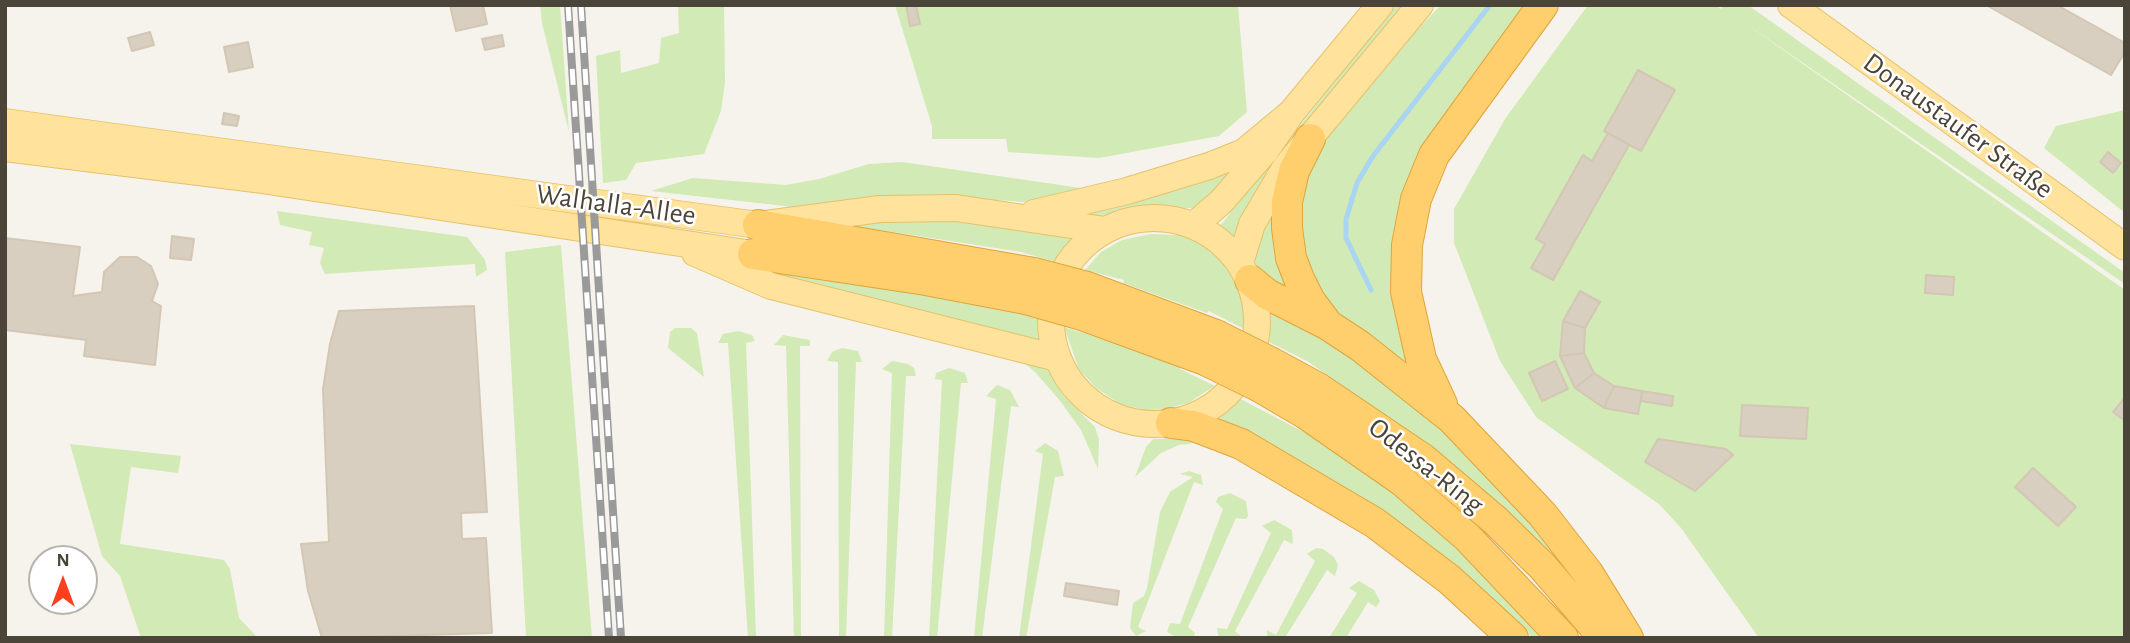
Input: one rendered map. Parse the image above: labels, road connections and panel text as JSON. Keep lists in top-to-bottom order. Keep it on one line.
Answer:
{"streets":{"highway":["Walhalla-Allee","Odessa-Ring"],"main road":["Donaustaufer Straße"]},"crossings":[["Walhalla-Allee","Odessa-Ring"]],"north":"top"}
